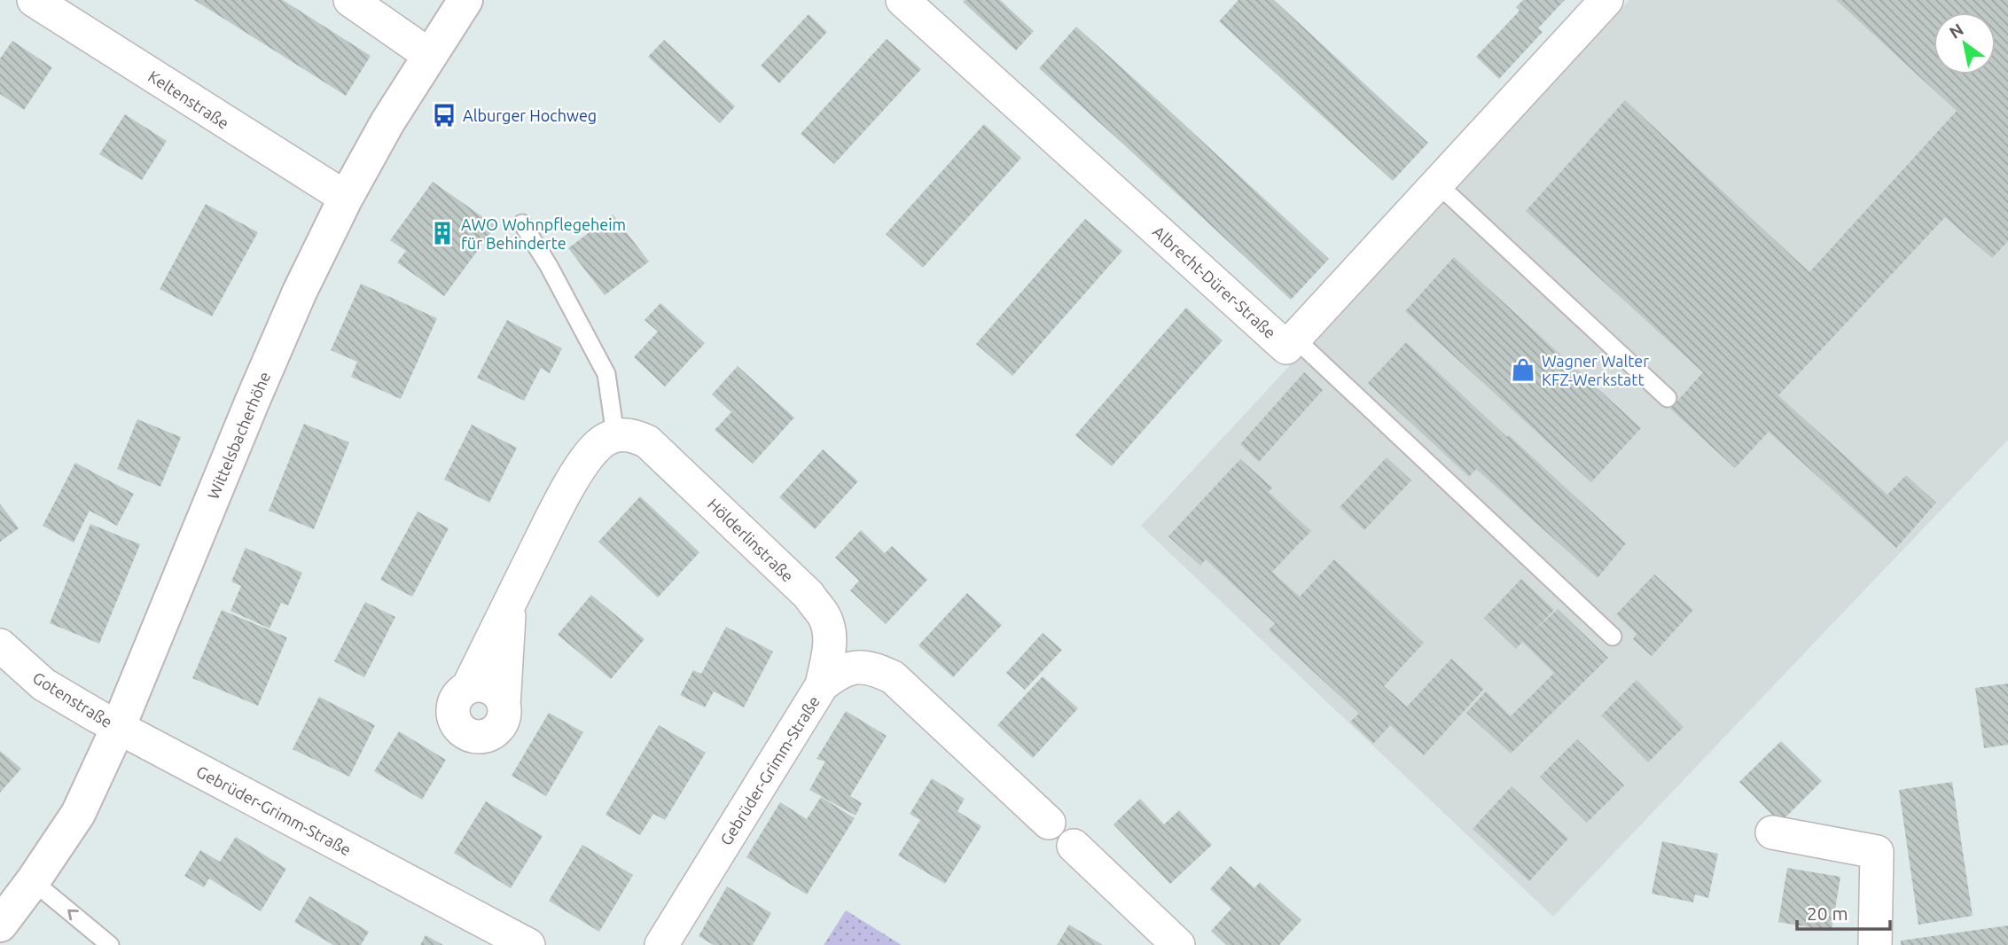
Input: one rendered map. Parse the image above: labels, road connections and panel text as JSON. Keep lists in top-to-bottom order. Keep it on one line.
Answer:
{"streets":{"street":["Keltenstraße","Albrecht-Dürer-Straße","Wittelsbacherhöhe","Hölderlinstraße","Gotenstraße","Gebrüder-Grimm-Straße"]},"crossings":[["Keltenstraße","Wittelsbacherhöhe"],["Wittelsbacherhöhe","Gotenstraße"],["Wittelsbacherhöhe","Gebrüder-Grimm-Straße"],["Hölderlinstraße","Gebrüder-Grimm-Straße"],["Gotenstraße","Gebrüder-Grimm-Straße"]],"places":{"bus stop":["Alburger Hochweg"],"building":["AWO Wohnpflegeheim für Behinderte"],"shop":["Wagner Walter KFZ-Werkstatt"]},"scale_bar":"20 m","north":"top left"}
